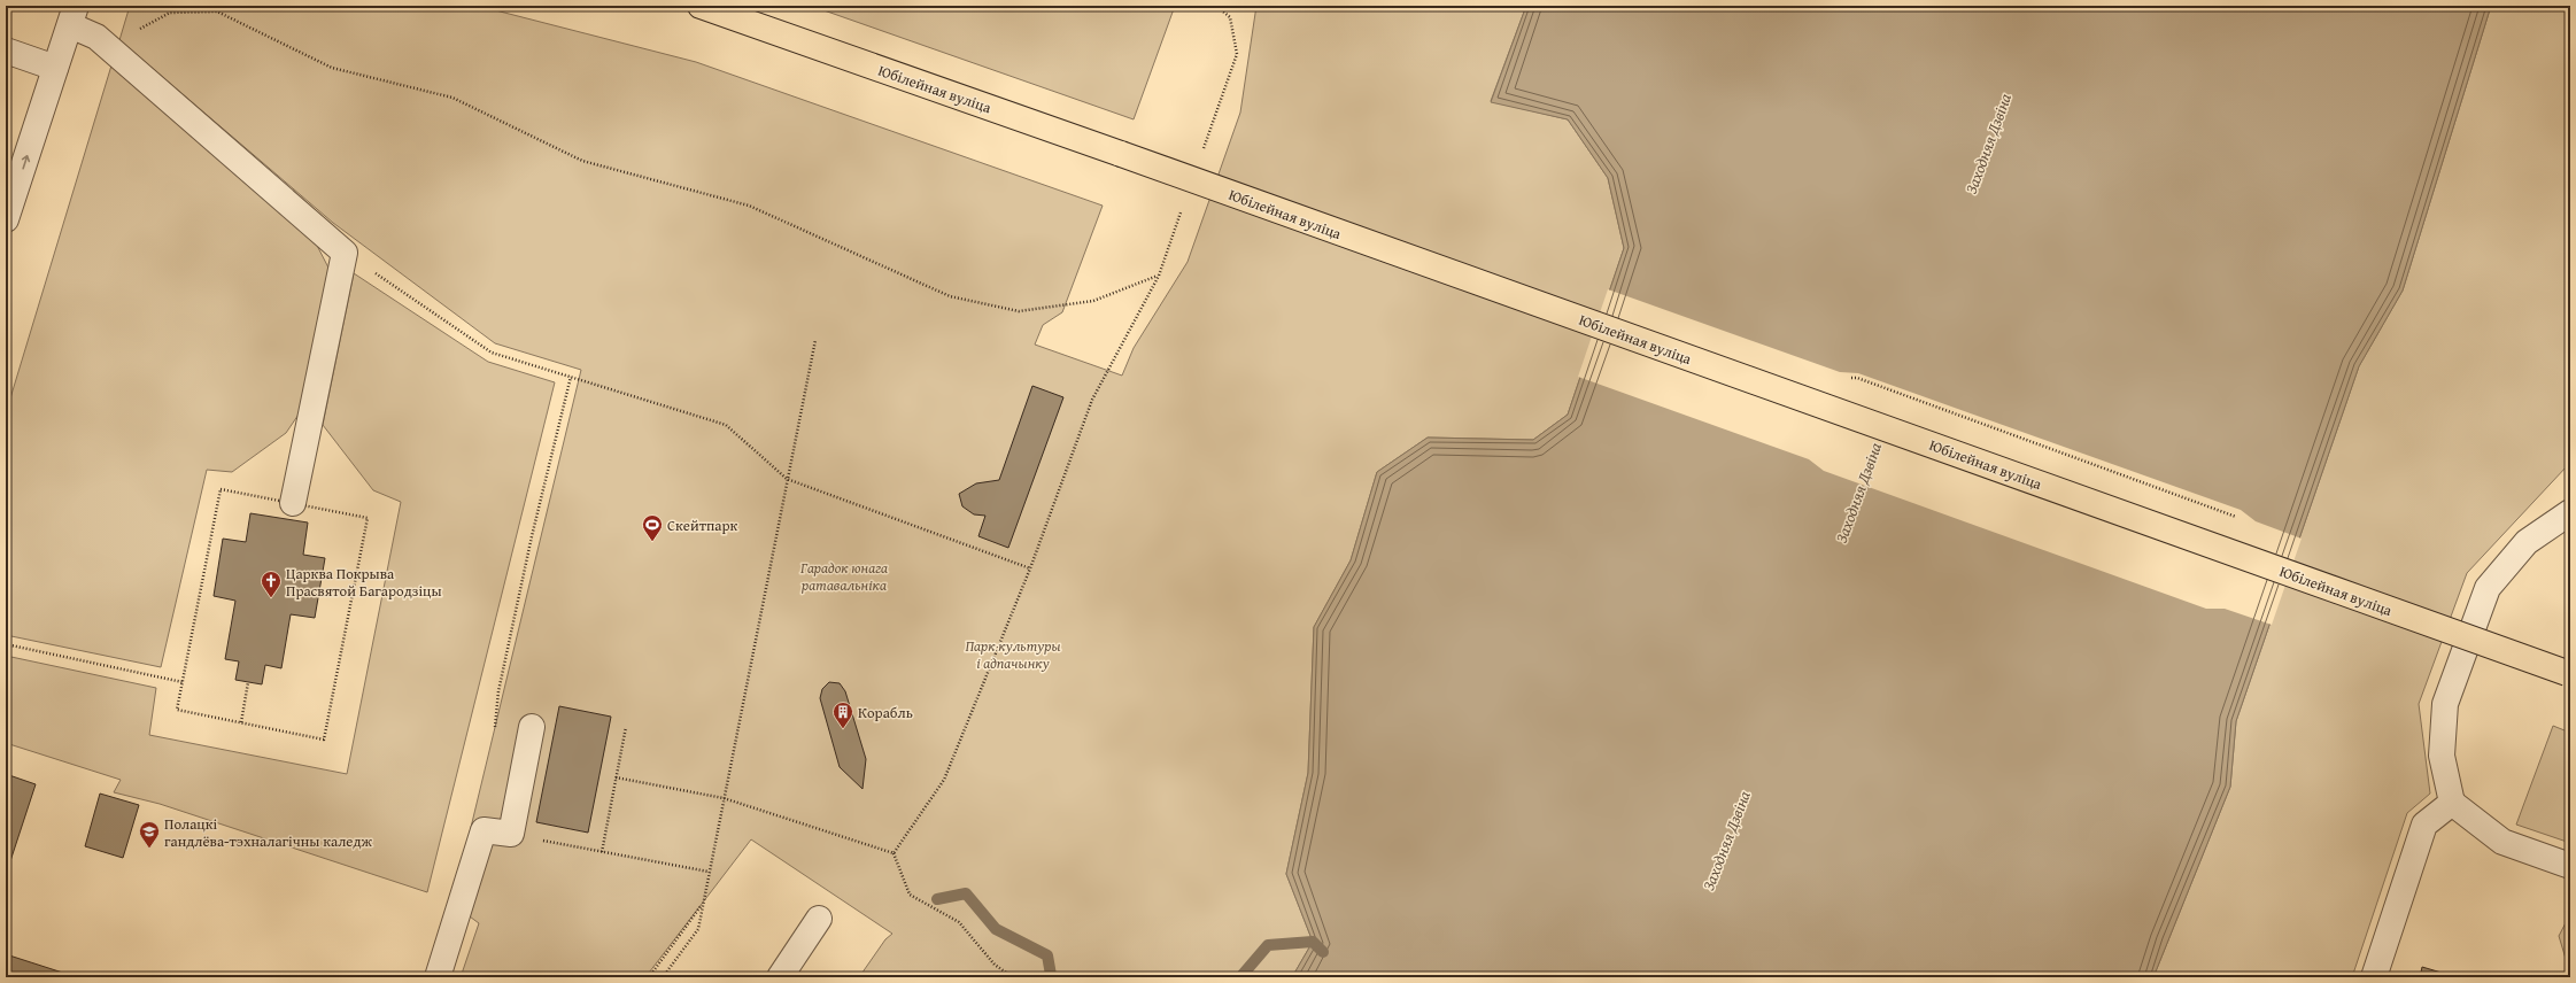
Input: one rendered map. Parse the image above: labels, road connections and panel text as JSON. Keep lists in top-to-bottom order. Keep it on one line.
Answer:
{"streets":{"main road":["Юбілейная вуліца"]},"water":["Заходняя Дзвіна"],"parks":["Гарадок юнага ратавальніка","Парк культуры і адпачынку"],"places":{"sports":["Скейтпарк"],"church":["Царква Покрыва Прасвятой Багародзіцы"],"building":["Корабль"],"school or university":["Полацкі гандлёва-тэхналагічны каледж"]}}
